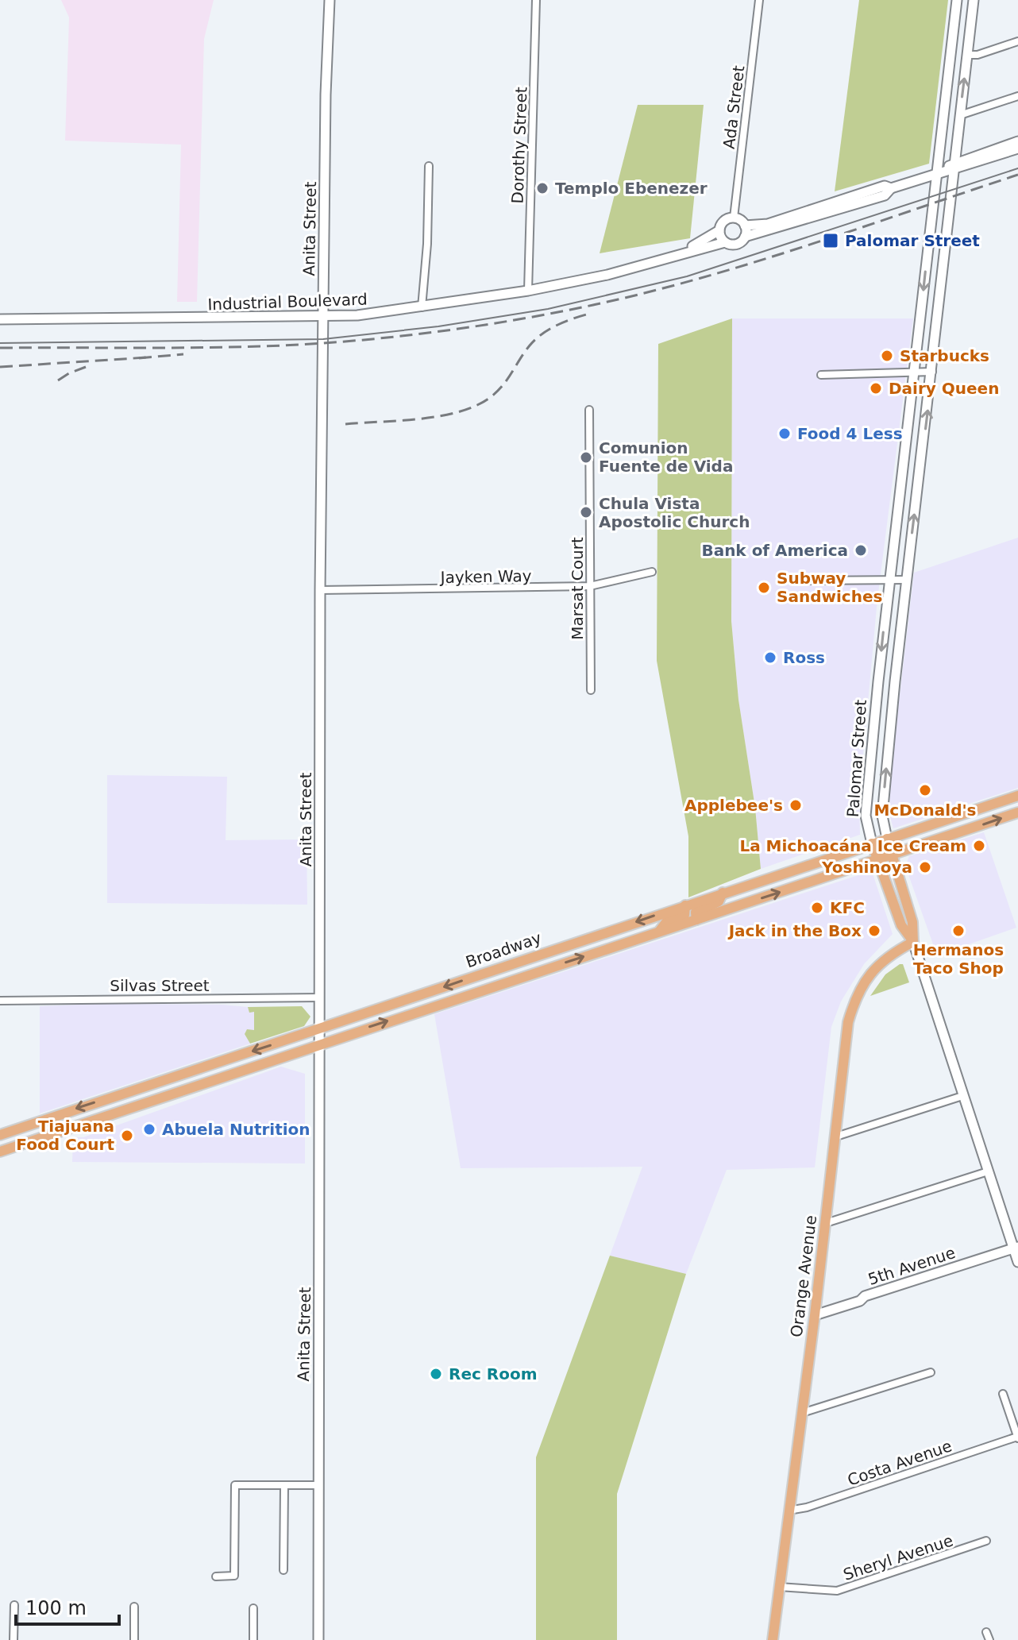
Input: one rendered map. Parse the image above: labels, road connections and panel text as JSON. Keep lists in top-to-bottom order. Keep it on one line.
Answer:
{"streets":{"main road":["Anita Street","Industrial Boulevard","Palomar Street","Broadway","5th Avenue","Orange Avenue"],"street":["Ada Street","Dorothy Street","Jayken Way","Marsat Court","Silvas Street","Costa Avenue","Sheryl Avenue"]},"crossings":[["Ada Street","Industrial Boulevard"],["Dorothy Street","Industrial Boulevard"],["Anita Street","Industrial Boulevard"],["Anita Street","Jayken Way"],["Anita Street","Broadway"],["Anita Street","Silvas Street"],["Industrial Boulevard","Palomar Street"],["Jayken Way","Marsat Court"],["Palomar Street","Broadway"],["Palomar Street","5th Avenue"],["Palomar Street","Orange Avenue"],["5th Avenue","Orange Avenue"],["Orange Avenue","Costa Avenue"],["Orange Avenue","Sheryl Avenue"]],"places":{"other":["Templo Ebenezer","Starbucks","Dairy Queen","Food 4 Less","Comunion Fuente de Vida","Chula Vista Apostolic Church","Bank of America","Subway Sandwiches","Ross","McDonald's","Applebee's","La Michoacána Ice Cream","Yoshinoya","KFC","Jack in the Box","Hermanos Taco Shop","Abuela Nutrition","Tiajuana Food Court","Rec Room"],"transit":["Palomar Street"]},"scale_bar":"100 m"}
